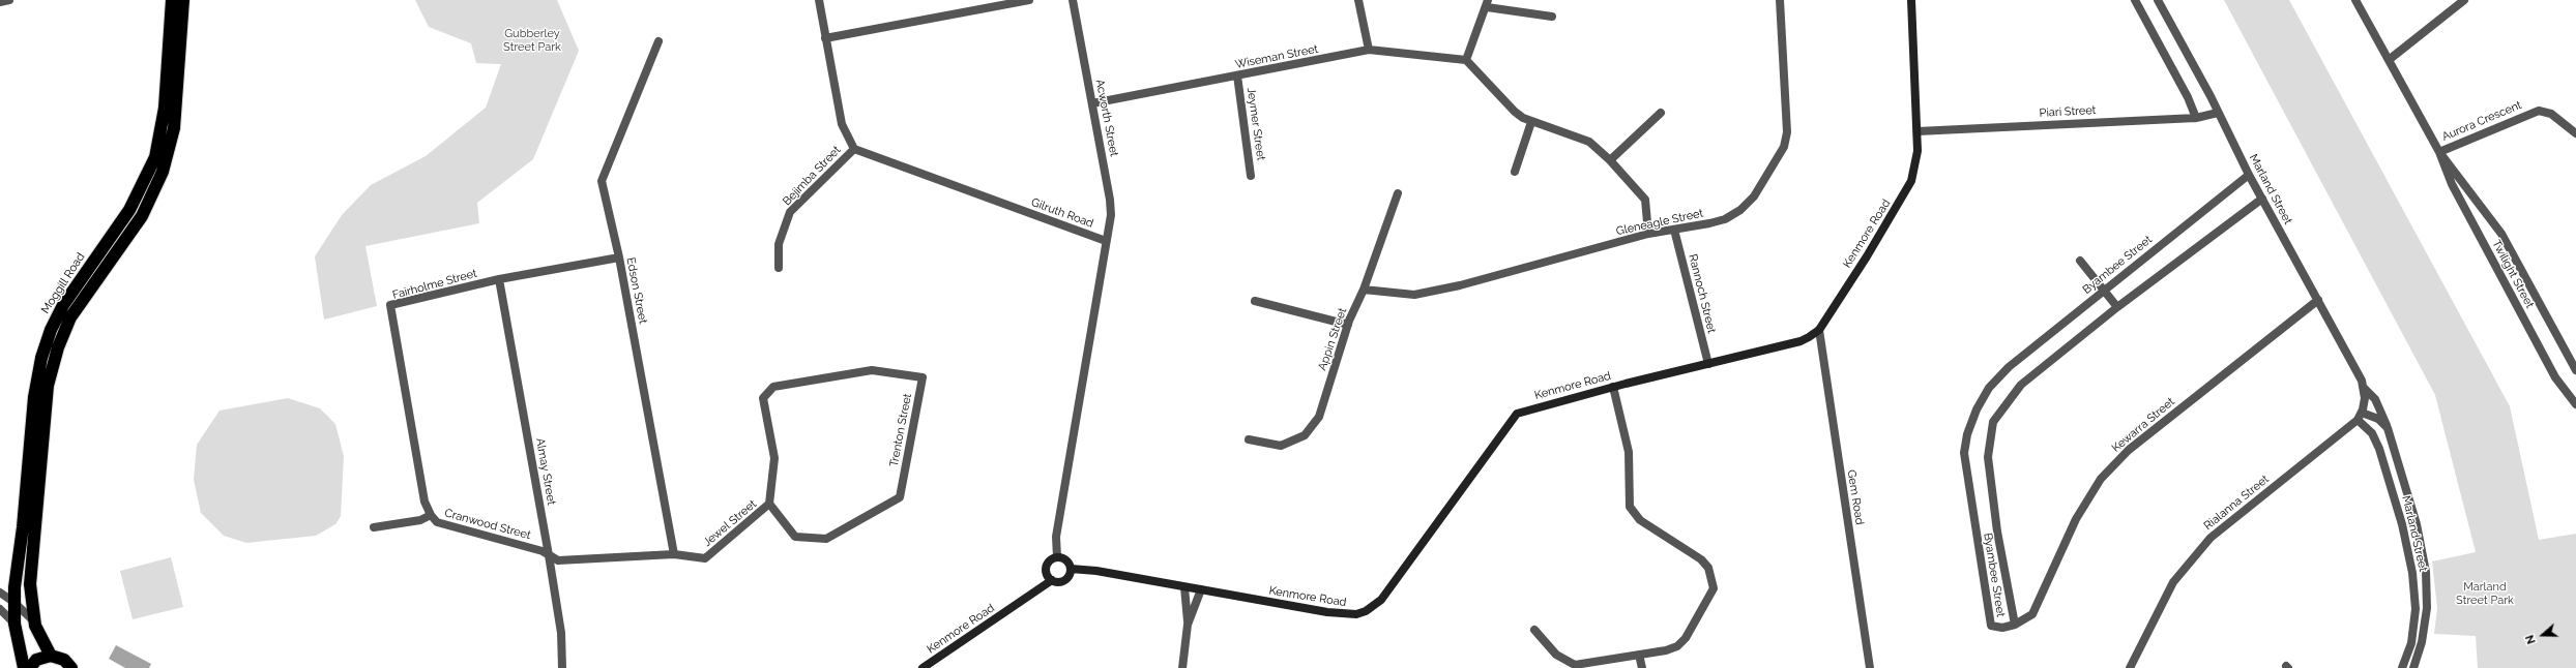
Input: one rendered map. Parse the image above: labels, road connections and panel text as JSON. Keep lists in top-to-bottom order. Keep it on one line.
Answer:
{"streets":{"highway":["Moggill Road"],"street":["Wiseman Street","Piari Street","Acworth Street","Aurora Crescent","Jeymer Street","Bejimba Street","Marland Street","Gilruth Road","Gleneagle Street","Kenmore Road","Byambee Street","Twilight Street","Fairholme Street","Edson Street","Rannoch Street","Appin Street","Kewarra Street","Trenton Street","Almay Street","Gem Road","Rialanna Street","Jewel Street","Cranwood Street"]},"crossings":[["Wiseman Street","Acworth Street"],["Wiseman Street","Jeymer Street"],["Piari Street","Marland Street"],["Piari Street","Kenmore Road"],["Acworth Street","Gilruth Road"],["Aurora Crescent","Twilight Street"],["Bejimba Street","Gilruth Road"],["Marland Street","Byambee Street"],["Marland Street","Kewarra Street"],["Marland Street","Rialanna Street"],["Gleneagle Street","Rannoch Street"],["Gleneagle Street","Appin Street"],["Kenmore Road","Rannoch Street"],["Kenmore Road","Gem Road"],["Byambee Street","Kewarra Street"],["Fairholme Street","Edson Street"],["Fairholme Street","Almay Street"],["Fairholme Street","Cranwood Street"],["Edson Street","Jewel Street"],["Trenton Street","Jewel Street"],["Almay Street","Jewel Street"],["Almay Street","Cranwood Street"],["Jewel Street","Cranwood Street"]],"parks":["Gubberley Street Park","Marland Street Park"],"north":"left"}
